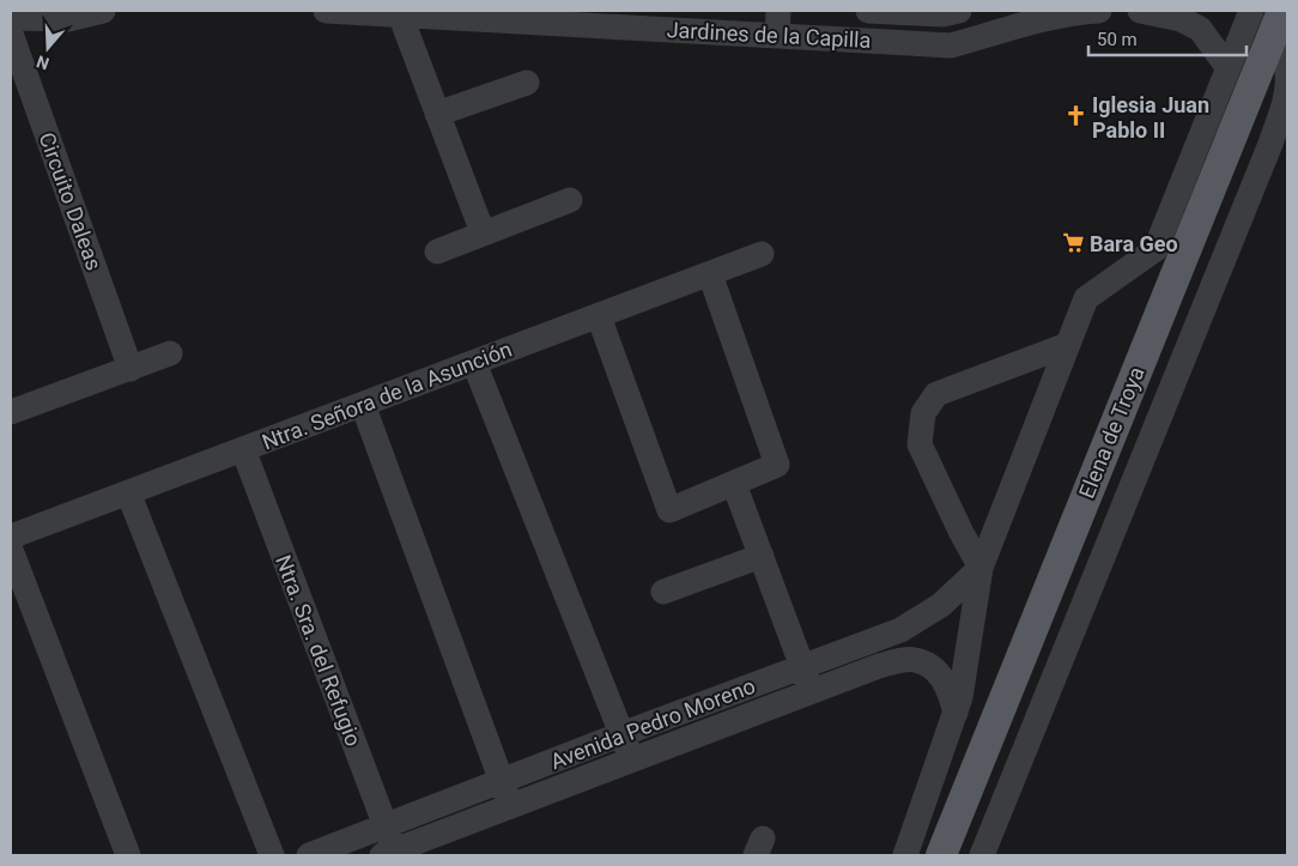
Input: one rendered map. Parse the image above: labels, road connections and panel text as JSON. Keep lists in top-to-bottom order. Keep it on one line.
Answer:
{"streets":{"main road":["Elena de Troya"],"street":["Jardines de la Capilla","Circuito Daleas","Ntra. Señora de la Asunción","Ntra. Sra. del Refugio","Avenida Pedro Moreno"]},"crossings":[["Ntra. Señora de la Asunción","Ntra. Sra. del Refugio"],["Ntra. Sra. del Refugio","Avenida Pedro Moreno"]],"places":{"church":["Iglesia Juan Pablo II"],"supermarket":["Bara Geo"]},"scale_bar":"50 m","north":"bottom"}
